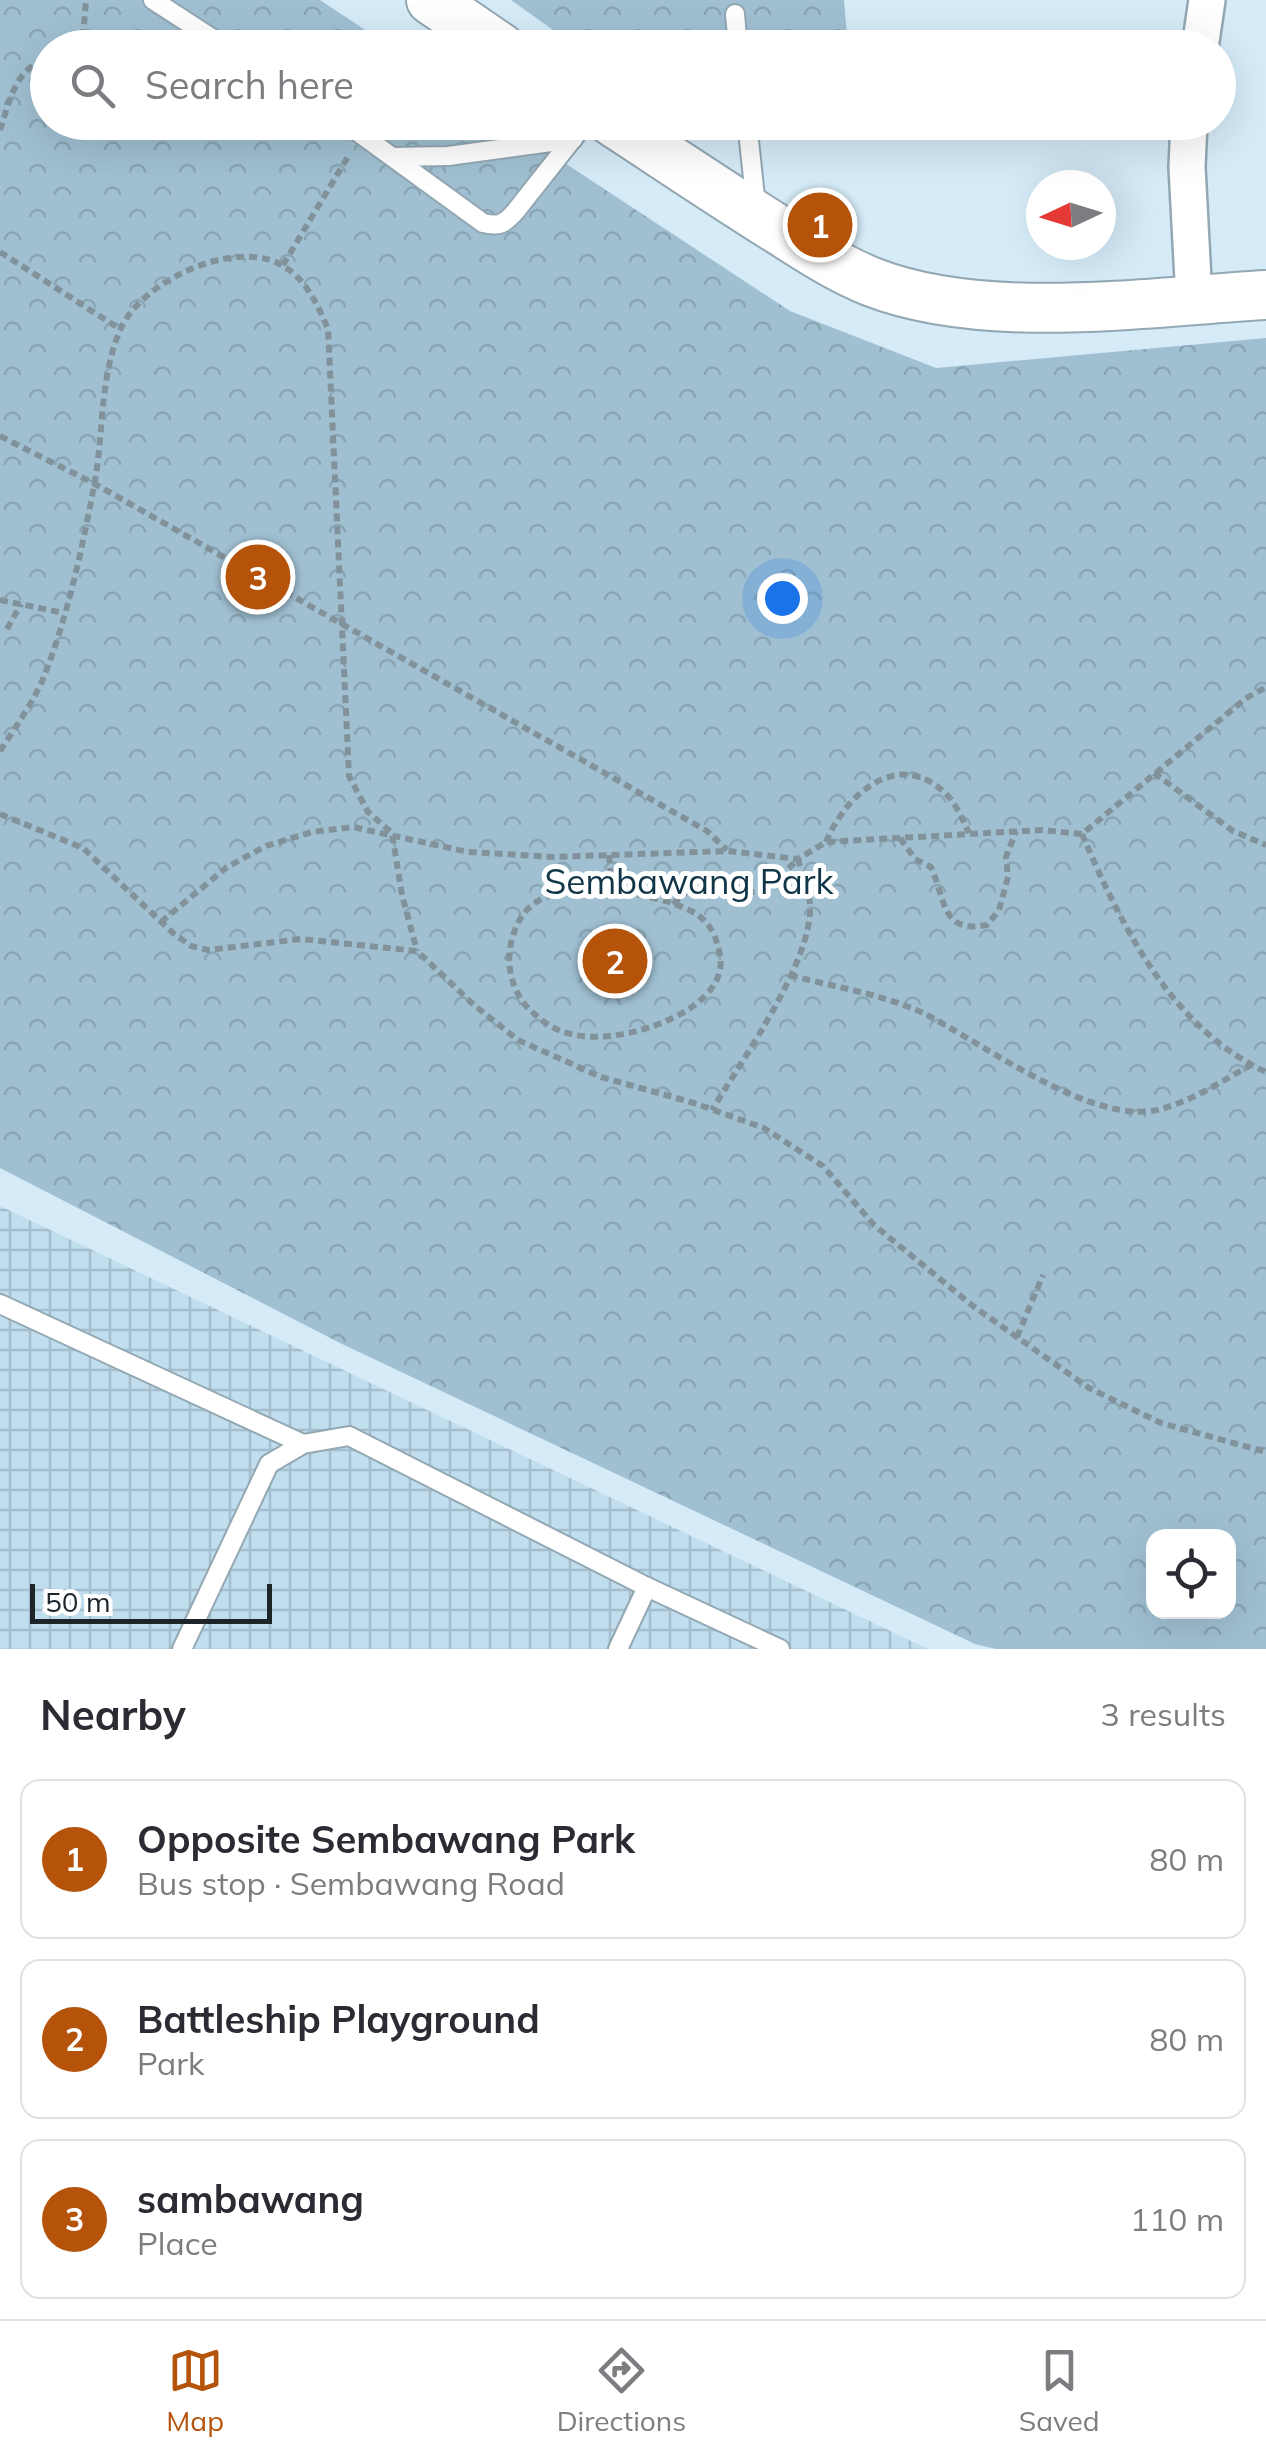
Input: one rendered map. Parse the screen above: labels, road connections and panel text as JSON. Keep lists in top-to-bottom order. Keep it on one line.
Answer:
{"parks":["Sembawang Park"],"scale_bar":"50 m","north":"left","page":{"search":"Search here","pins":["1","3","2"],"scale":"50 m","heading":["Nearby","3 results"],"list":[{"mark":"1","name":"Opposite Sembawang Park","note":"Bus stop · Sembawang Road","value":"80 m"},{"mark":"2","name":"Battleship Playground","note":"Park","value":"80 m"},{"mark":"3","name":"sambawang","note":"Place","value":"110 m"}],"nav":["Map","Directions","Saved"]}}
